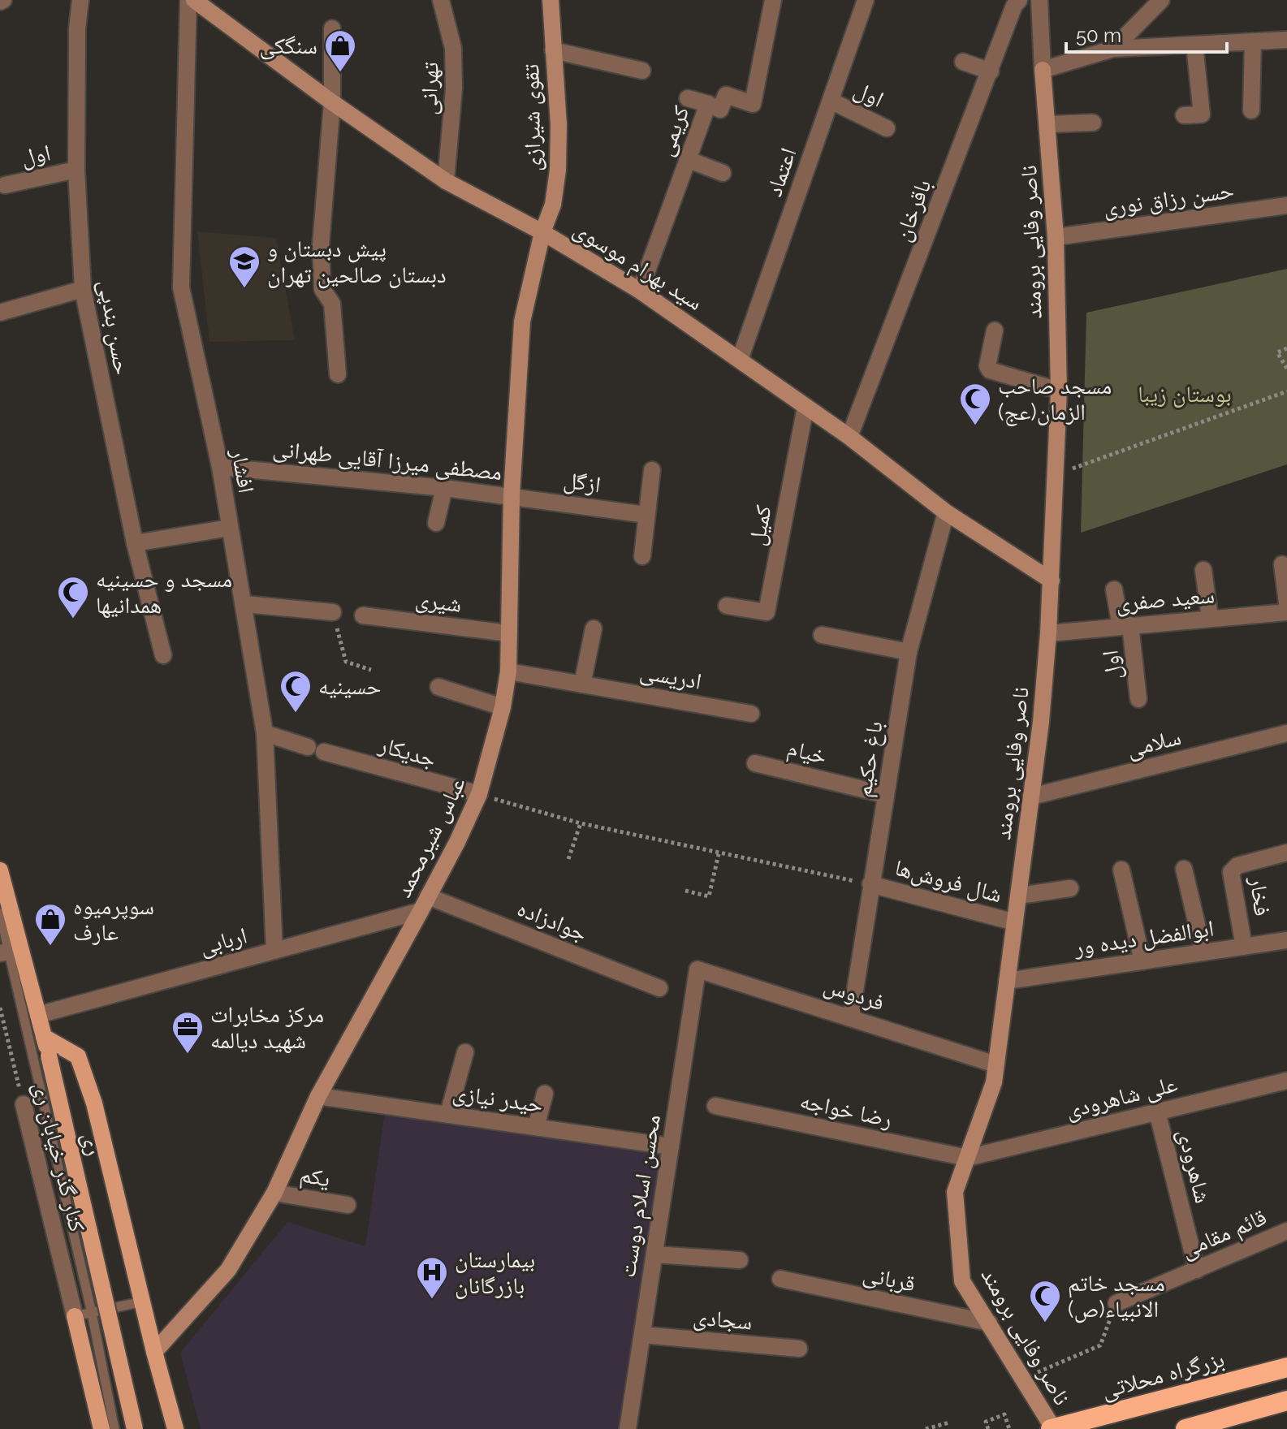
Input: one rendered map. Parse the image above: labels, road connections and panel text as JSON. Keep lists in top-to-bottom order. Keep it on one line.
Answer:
{"streets":{"highway":["بزرگراه محلاتی"],"main road":["ری"],"street":["تهرانی","اول","تقوی شیرازی","کریمی","اعتماد","حسن رزاق نوری","باقرخان","ناصر وفایی برومند","سید بهرام موسوی","حسن بندپی","مصطفی میرزا آقایی طهرانی","افشار","ازگل","کمیل","سعید صفری","شیری","ادریسی","سلامی","جدیکار","خیام","باغ حکیم","عباس شیرمحمد","شال فروش‌ها","فخار","جوادزاده","ابوالفضل دیده ور","اربابی","فردوس","علی شاهرودی","حیدر نیازی","رضا خواجه","کنار گذر خیابان ری","شاهرودی","یکم","محسن اسلام دوست","قائم مقامی","قربانی","سجادی"]},"crossings":[["تهرانی","سید بهرام موسوی"],["اول","اعتماد"],["اول","حسن بندپی"],["اول","سعید صفری"],["تقوی شیرازی","سید بهرام موسوی"],["تقوی شیرازی","عباس شیرمحمد"],["کریمی","سید بهرام موسوی"],["اعتماد","سید بهرام موسوی"],["حسن رزاق نوری","ناصر وفایی برومند"],["باقرخان","سید بهرام موسوی"],["ناصر وفایی برومند","سید بهرام موسوی"],["ناصر وفایی برومند","سعید صفری"],["ناصر وفایی برومند","سلامی"],["ناصر وفایی برومند","شال فروش‌ها"],["ناصر وفایی برومند","ابوالفضل دیده ور"],["ناصر وفایی برومند","فردوس"],["ناصر وفایی برومند","علی شاهرودی"],["ناصر وفایی برومند","رضا خواجه"],["ناصر وفایی برومند","قربانی"],["ناصر وفایی برومند","بزرگراه محلاتی"],["سید بهرام موسوی","کمیل"],["سید بهرام موسوی","باغ حکیم"],["سید بهرام موسوی","عباس شیرمحمد"],["مصطفی میرزا آقایی طهرانی","افشار"],["مصطفی میرزا آقایی طهرانی","ازگل"],["مصطفی میرزا آقایی طهرانی","عباس شیرمحمد"],["افشار","اربابی"],["ازگل","عباس شیرمحمد"],["شیری","عباس شیرمحمد"],["ادریسی","عباس شیرمحمد"],["جدیکار","عباس شیرمحمد"],["خیام","باغ حکیم"],["باغ حکیم","شال فروش‌ها"],["باغ حکیم","فردوس"],["عباس شیرمحمد","جوادزاده"],["عباس شیرمحمد","اربابی"],["عباس شیرمحمد","حیدر نیازی"],["عباس شیرمحمد","یکم"],["فخار","ابوالفضل دیده ور"],["جوادزاده","اربابی"],["اربابی","ری"],["فردوس","محسن اسلام دوست"],["علی شاهرودی","رضا خواجه"],["علی شاهرودی","شاهرودی"],["حیدر نیازی","محسن اسلام دوست"],["شاهرودی","قائم مقامی"],["محسن اسلام دوست","سجادی"]],"parks":["بوستان زیبا"],"places":{"shop":["سنگکی","سوپرمیوه عارف"],"school or university":["پیش دبستان و دبستان صالحین تهران"],"mosque":["مسجد صاحب الزمان(عج)","مسجد و حسینیه همدانیها","حسینیه","مسجد خاتم الانبیاء(ص)"],"office":["مرکز مخابرات شهید دیالمه"],"hospital":["بیمارستان بازرگانان"]},"scale_bar":"50 m"}
